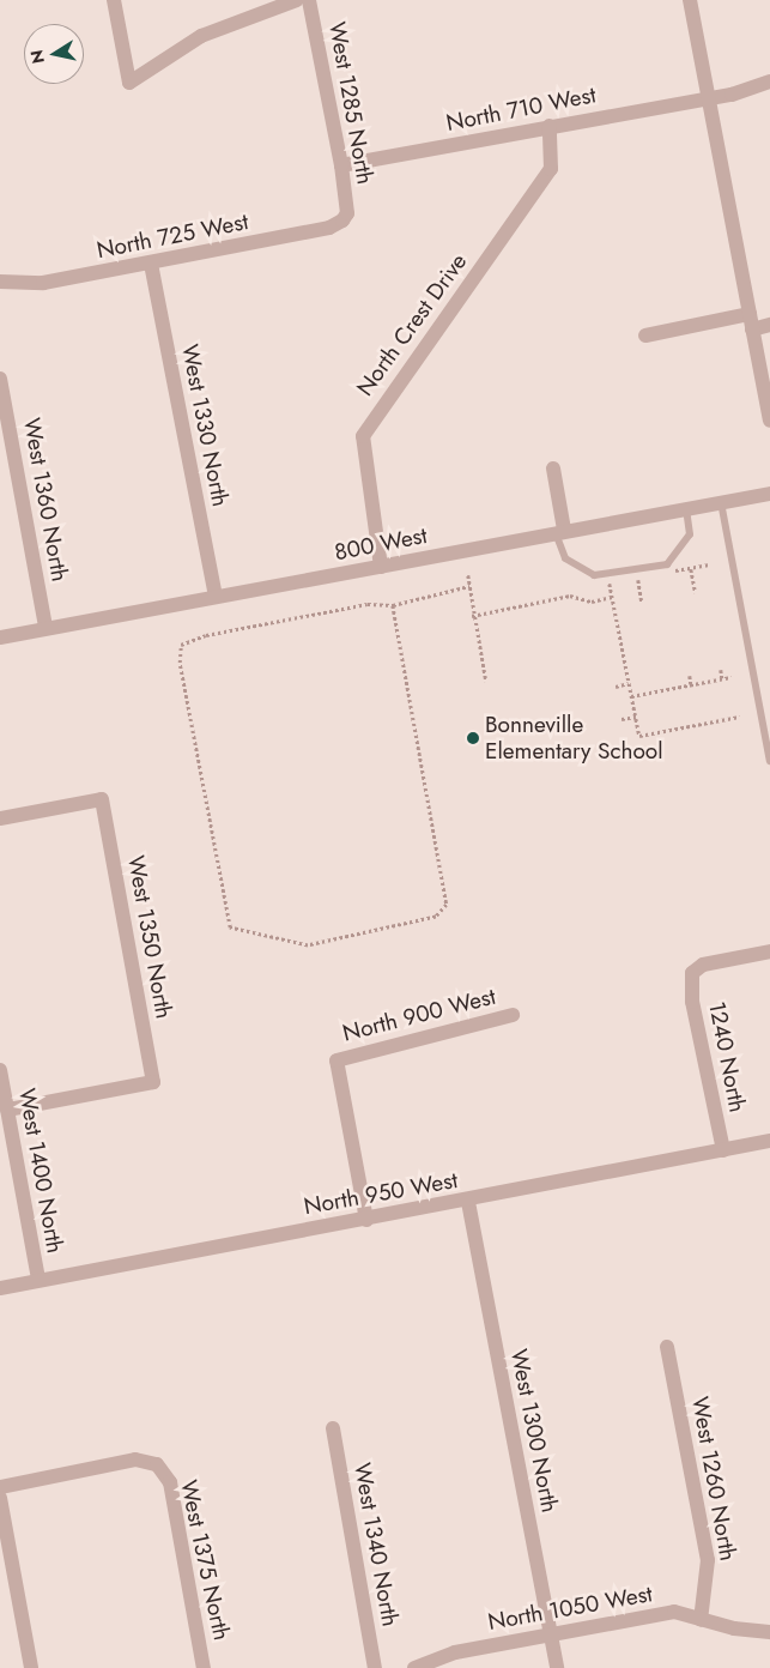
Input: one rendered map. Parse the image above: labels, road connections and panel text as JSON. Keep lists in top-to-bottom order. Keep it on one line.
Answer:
{"streets":{"street":["West 1285 North","North 710 West","North 725 West","North Crest Drive","West 1330 North","West 1360 North","800 West","West 1350 North","North 900 West","1240 North","West 1400 North","North 950 West","West 1300 North","West 1260 North","West 1340 North","West 1375 North","North 1050 West"]},"crossings":[["West 1285 North","North 710 West"],["West 1285 North","North 725 West"],["North 710 West","North Crest Drive"],["North 725 West","West 1330 North"],["North Crest Drive","800 West"],["West 1330 North","800 West"],["West 1360 North","800 West"],["West 1350 North","West 1400 North"],["North 900 West","North 950 West"],["1240 North","North 950 West"],["West 1400 North","North 950 West"],["North 950 West","West 1300 North"],["West 1300 North","North 1050 West"],["West 1260 North","North 1050 West"]],"places":["Bonneville Elementary School"],"north":"left"}
